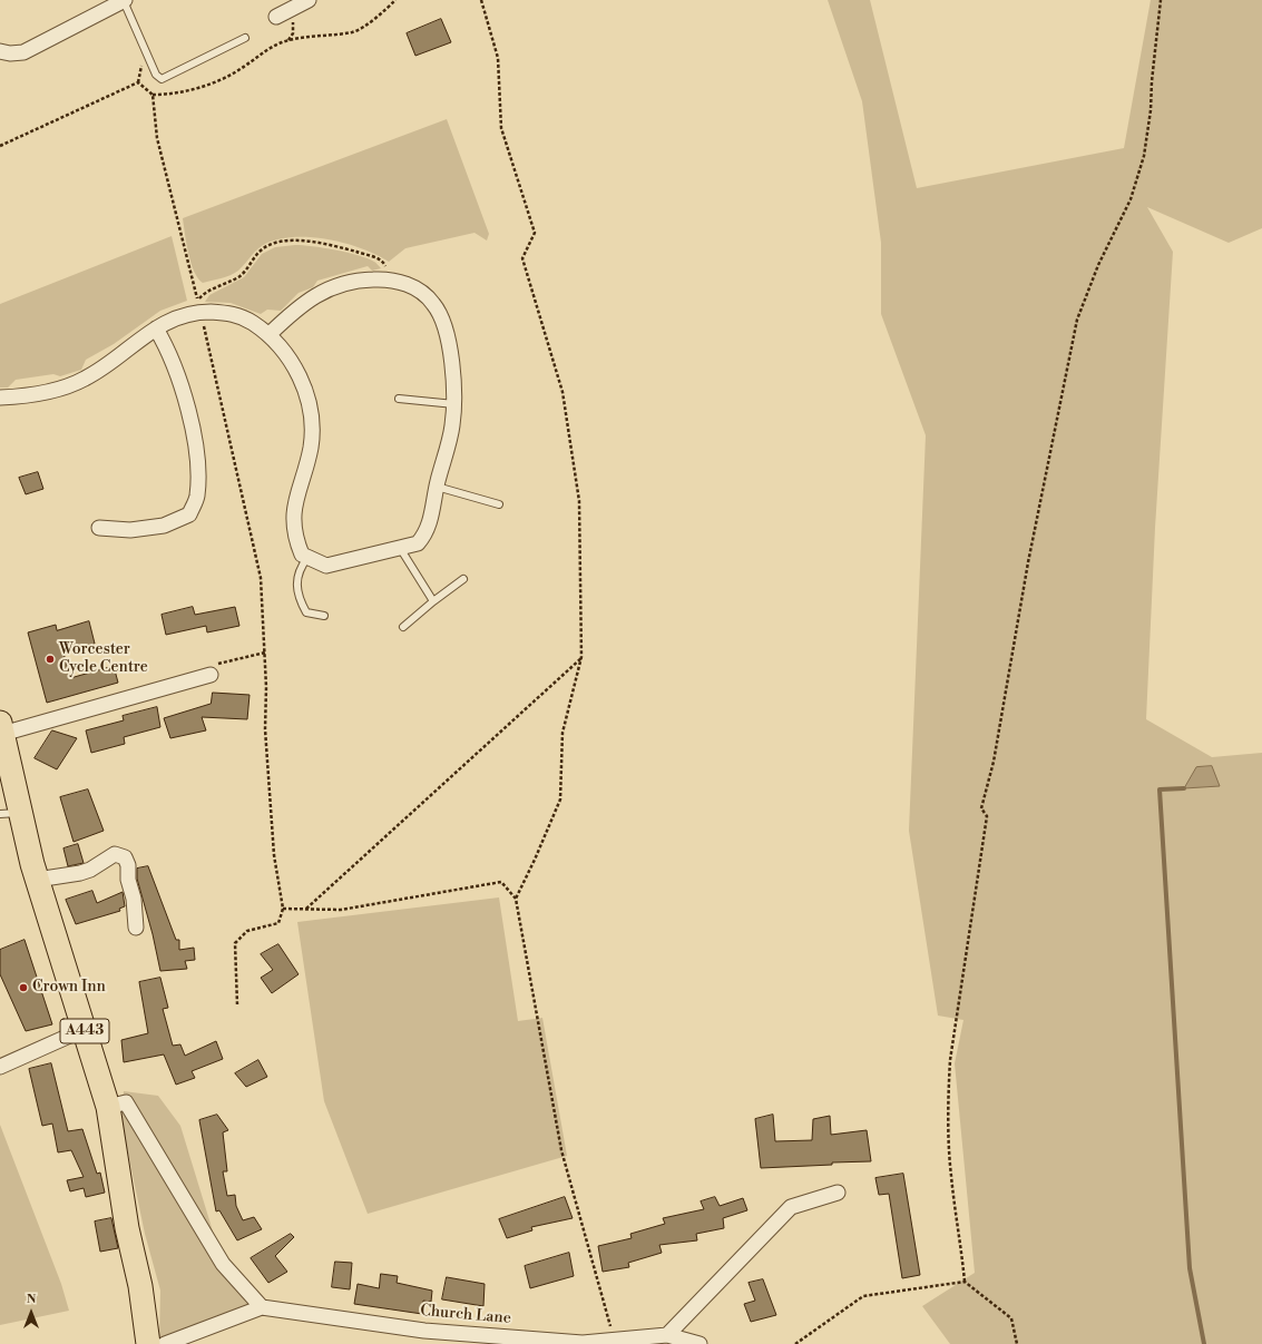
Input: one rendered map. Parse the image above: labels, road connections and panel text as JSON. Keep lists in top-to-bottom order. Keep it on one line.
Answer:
{"streets":{"main road":["A443"],"street":["Church Lane"]},"places":["Worcester Cycle Centre","Crown Inn"],"north":"top"}
